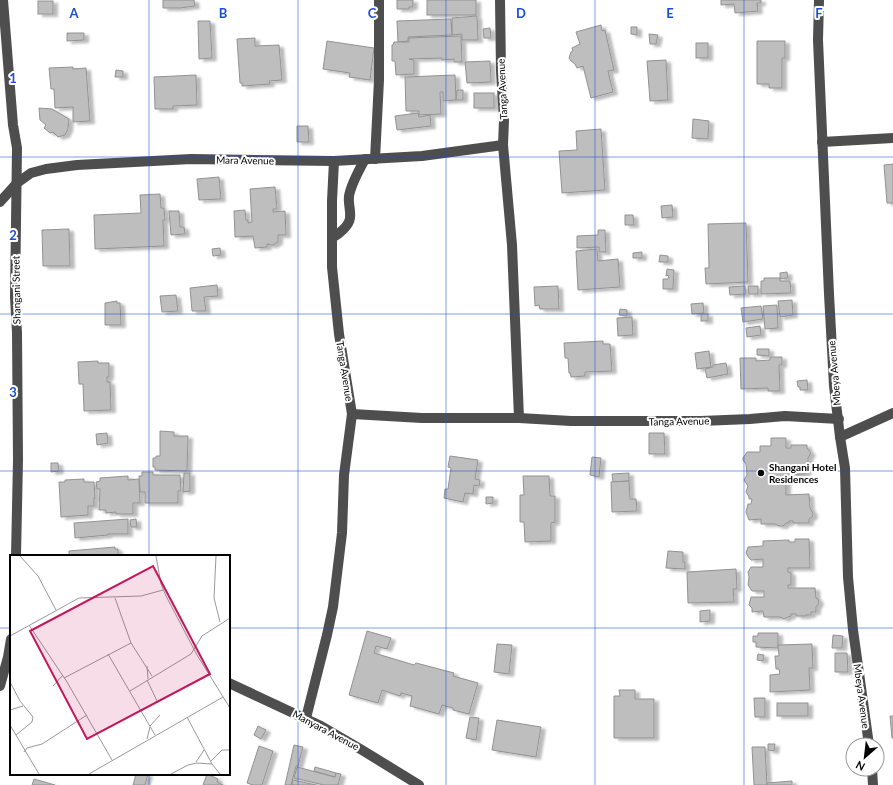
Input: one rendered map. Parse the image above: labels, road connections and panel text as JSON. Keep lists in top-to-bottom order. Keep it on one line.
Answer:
{"streets":{"street":["Tanga Avenue","Mara Avenue","Shangani Street","Mbeya Avenue","Manyara Avenue"]},"crossings":[["Tanga Avenue","Mara Avenue"],["Tanga Avenue","Mbeya Avenue"],["Mara Avenue","Shangani Street"]],"places":["Shangani Hotel Residences"],"north":"bottom left","grid":{"columns":["A","B","C","D","E","F"],"rows":["1","2","3"]}}
